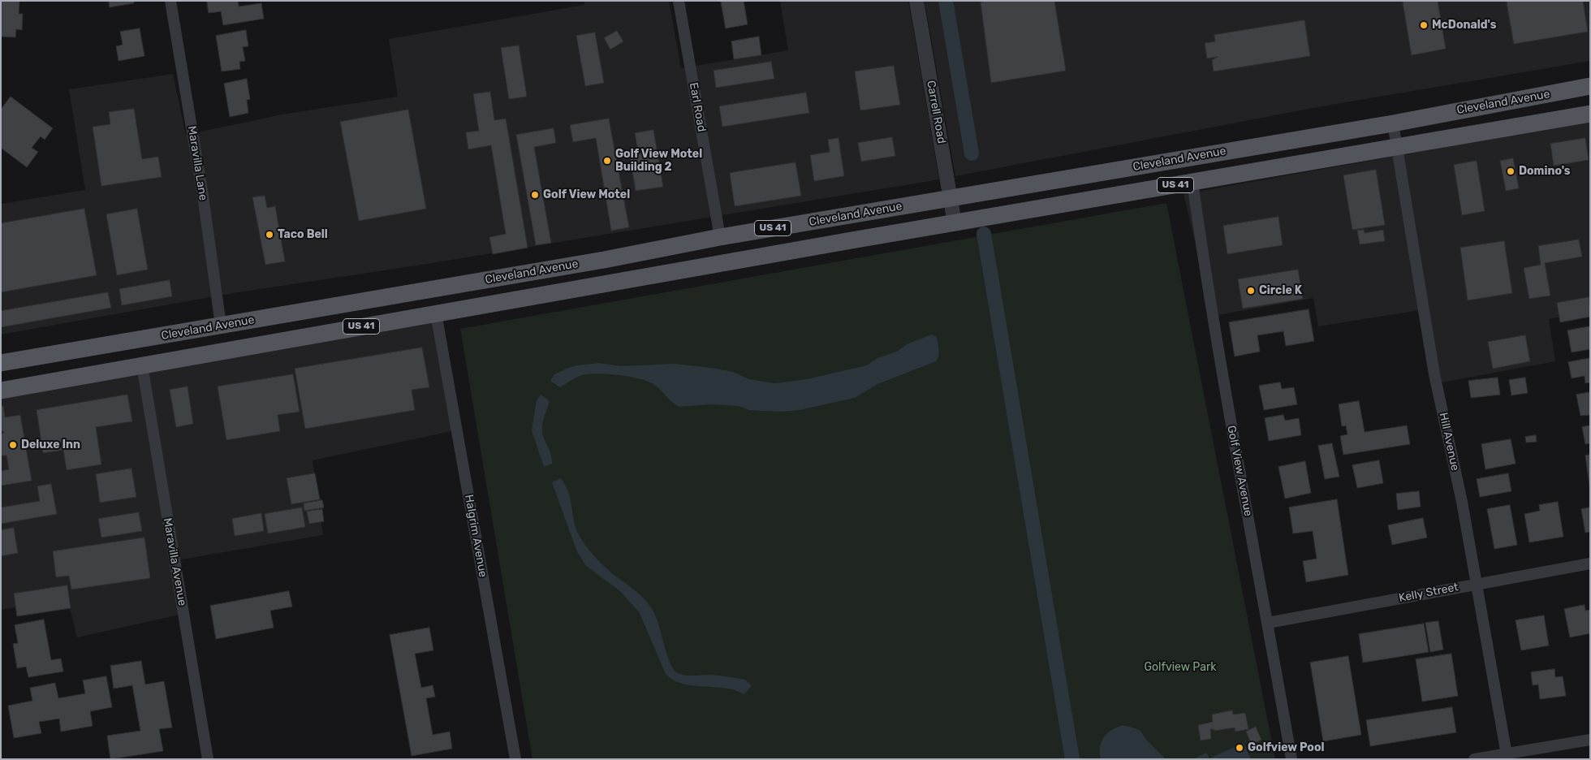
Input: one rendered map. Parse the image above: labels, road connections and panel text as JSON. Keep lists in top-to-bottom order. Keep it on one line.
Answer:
{"streets":{"main road":["Cleveland Avenue","US 41"],"street":["Earl Road","Carrell Road","Maravilla Lane","Hill Avenue","Golf View Avenue","Halgrim Avenue","Maravilla Avenue","Kelly Street"]},"crossings":[["Cleveland Avenue","Earl Road"],["Cleveland Avenue","Carrell Road"],["Cleveland Avenue","Maravilla Lane"],["Cleveland Avenue","Hill Avenue"],["Carrell Road","US 41"],["US 41","Hill Avenue"],["US 41","Golf View Avenue"],["US 41","Halgrim Avenue"],["US 41","Maravilla Avenue"],["Hill Avenue","Kelly Street"],["Golf View Avenue","Kelly Street"]],"parks":["Golfview Park"],"places":["McDonald's","Golf View Motel Building 2","Domino's","Golf View Motel","Taco Bell","Circle K","Deluxe Inn","Golfview Pool"]}
